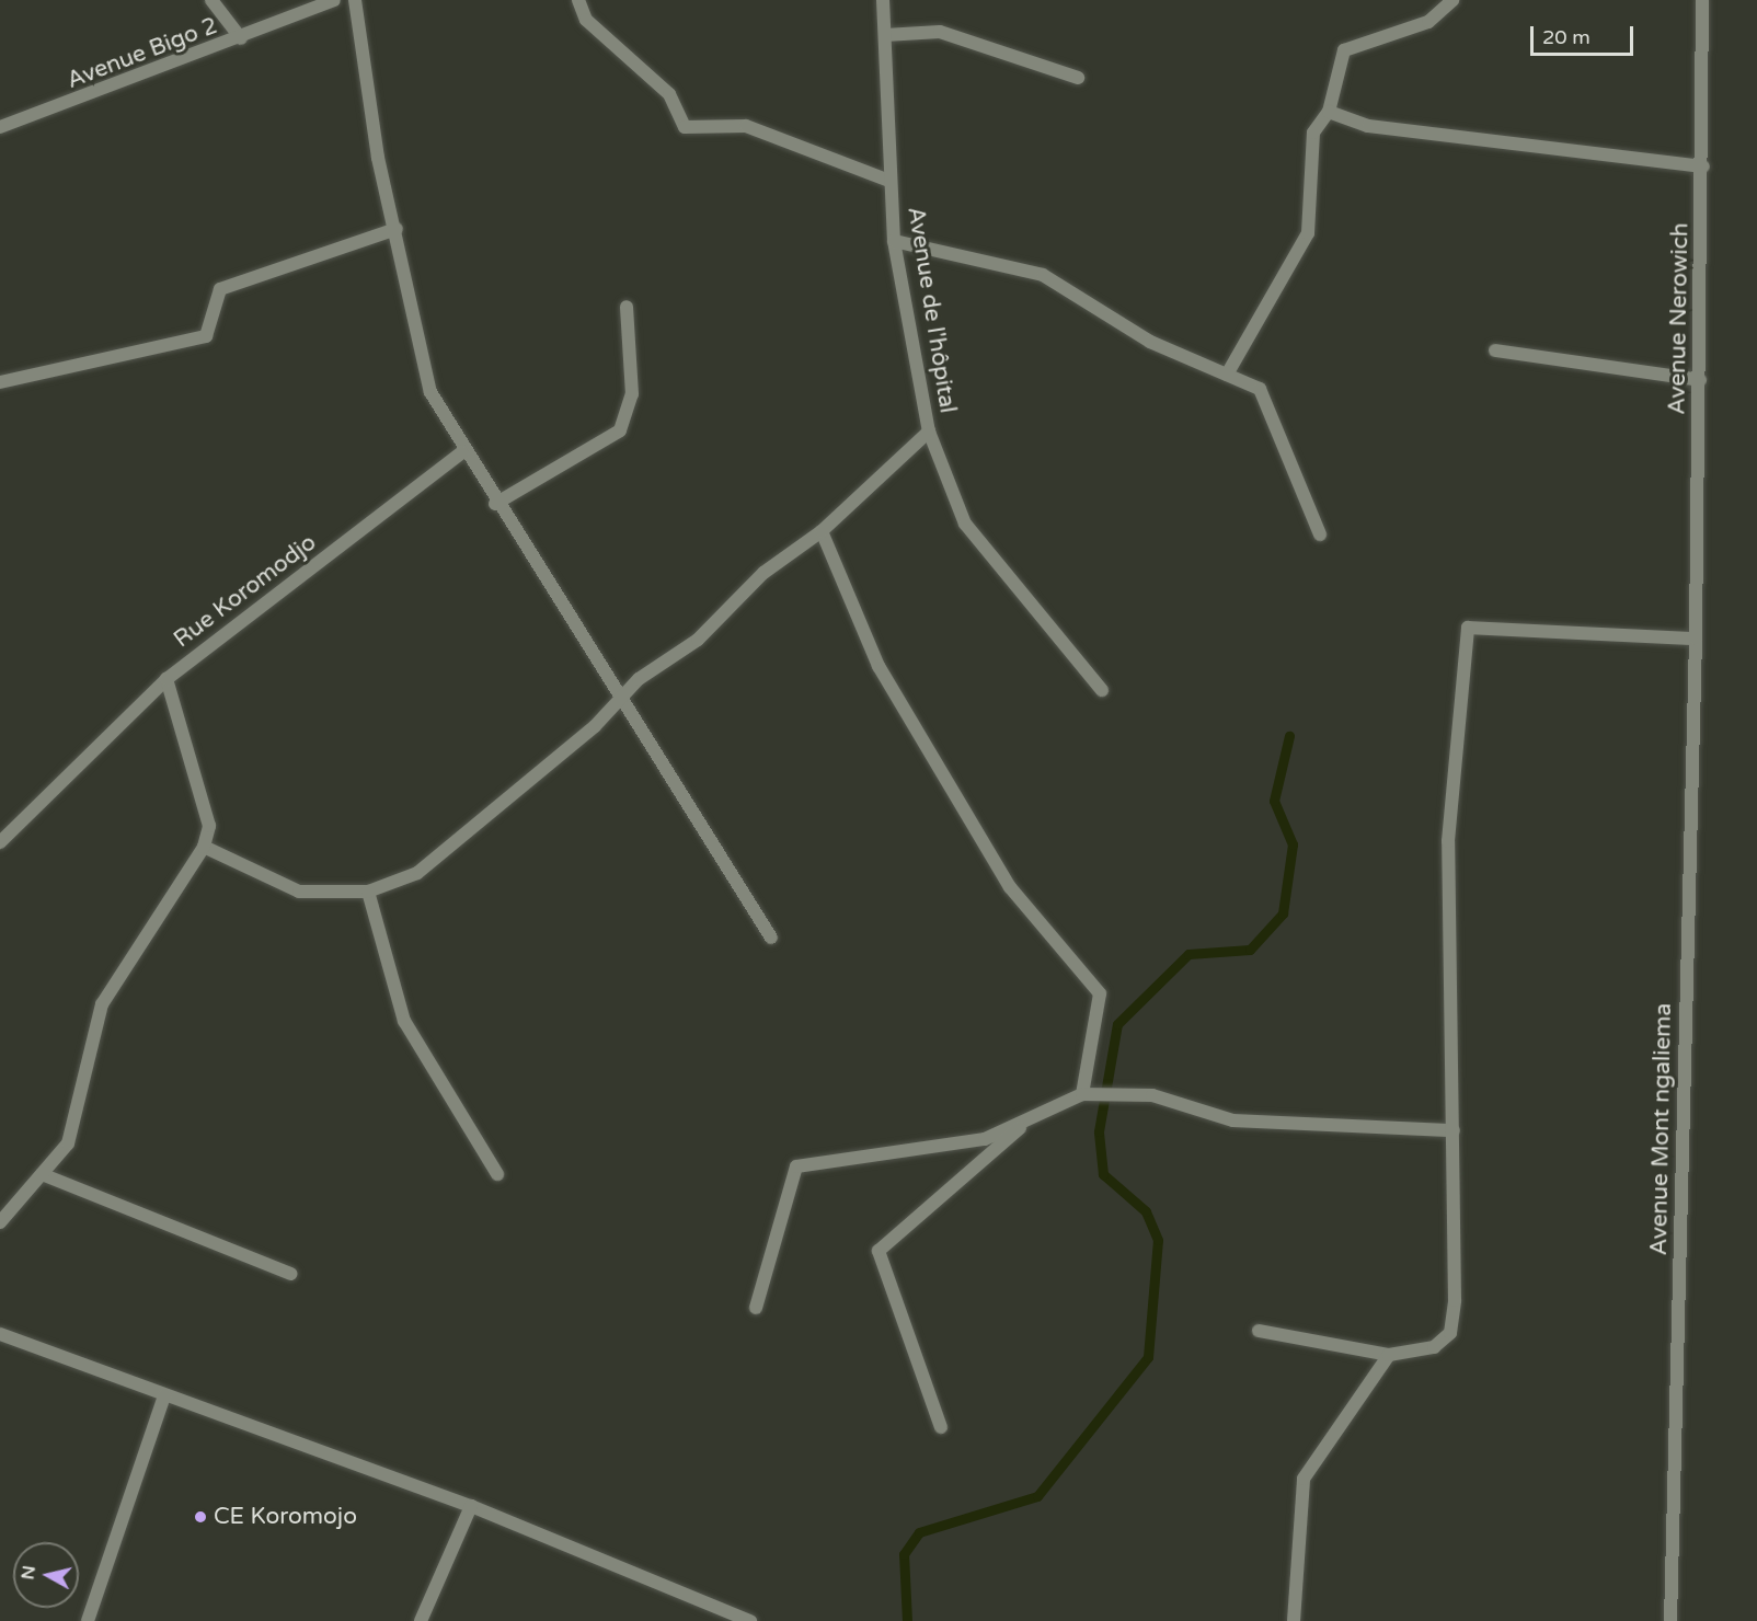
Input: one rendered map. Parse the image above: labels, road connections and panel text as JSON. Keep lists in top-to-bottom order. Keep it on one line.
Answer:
{"streets":{"street":["Avenue Bigo 2","Avenue de l'hôpital","Avenue Nerowich","Rue Koromodjo","Avenue Mont ngaliema"]},"crossings":[["Avenue Nerowich","Avenue Mont ngaliema"]],"places":["CE Koromojo"],"scale_bar":"20 m","north":"left"}
